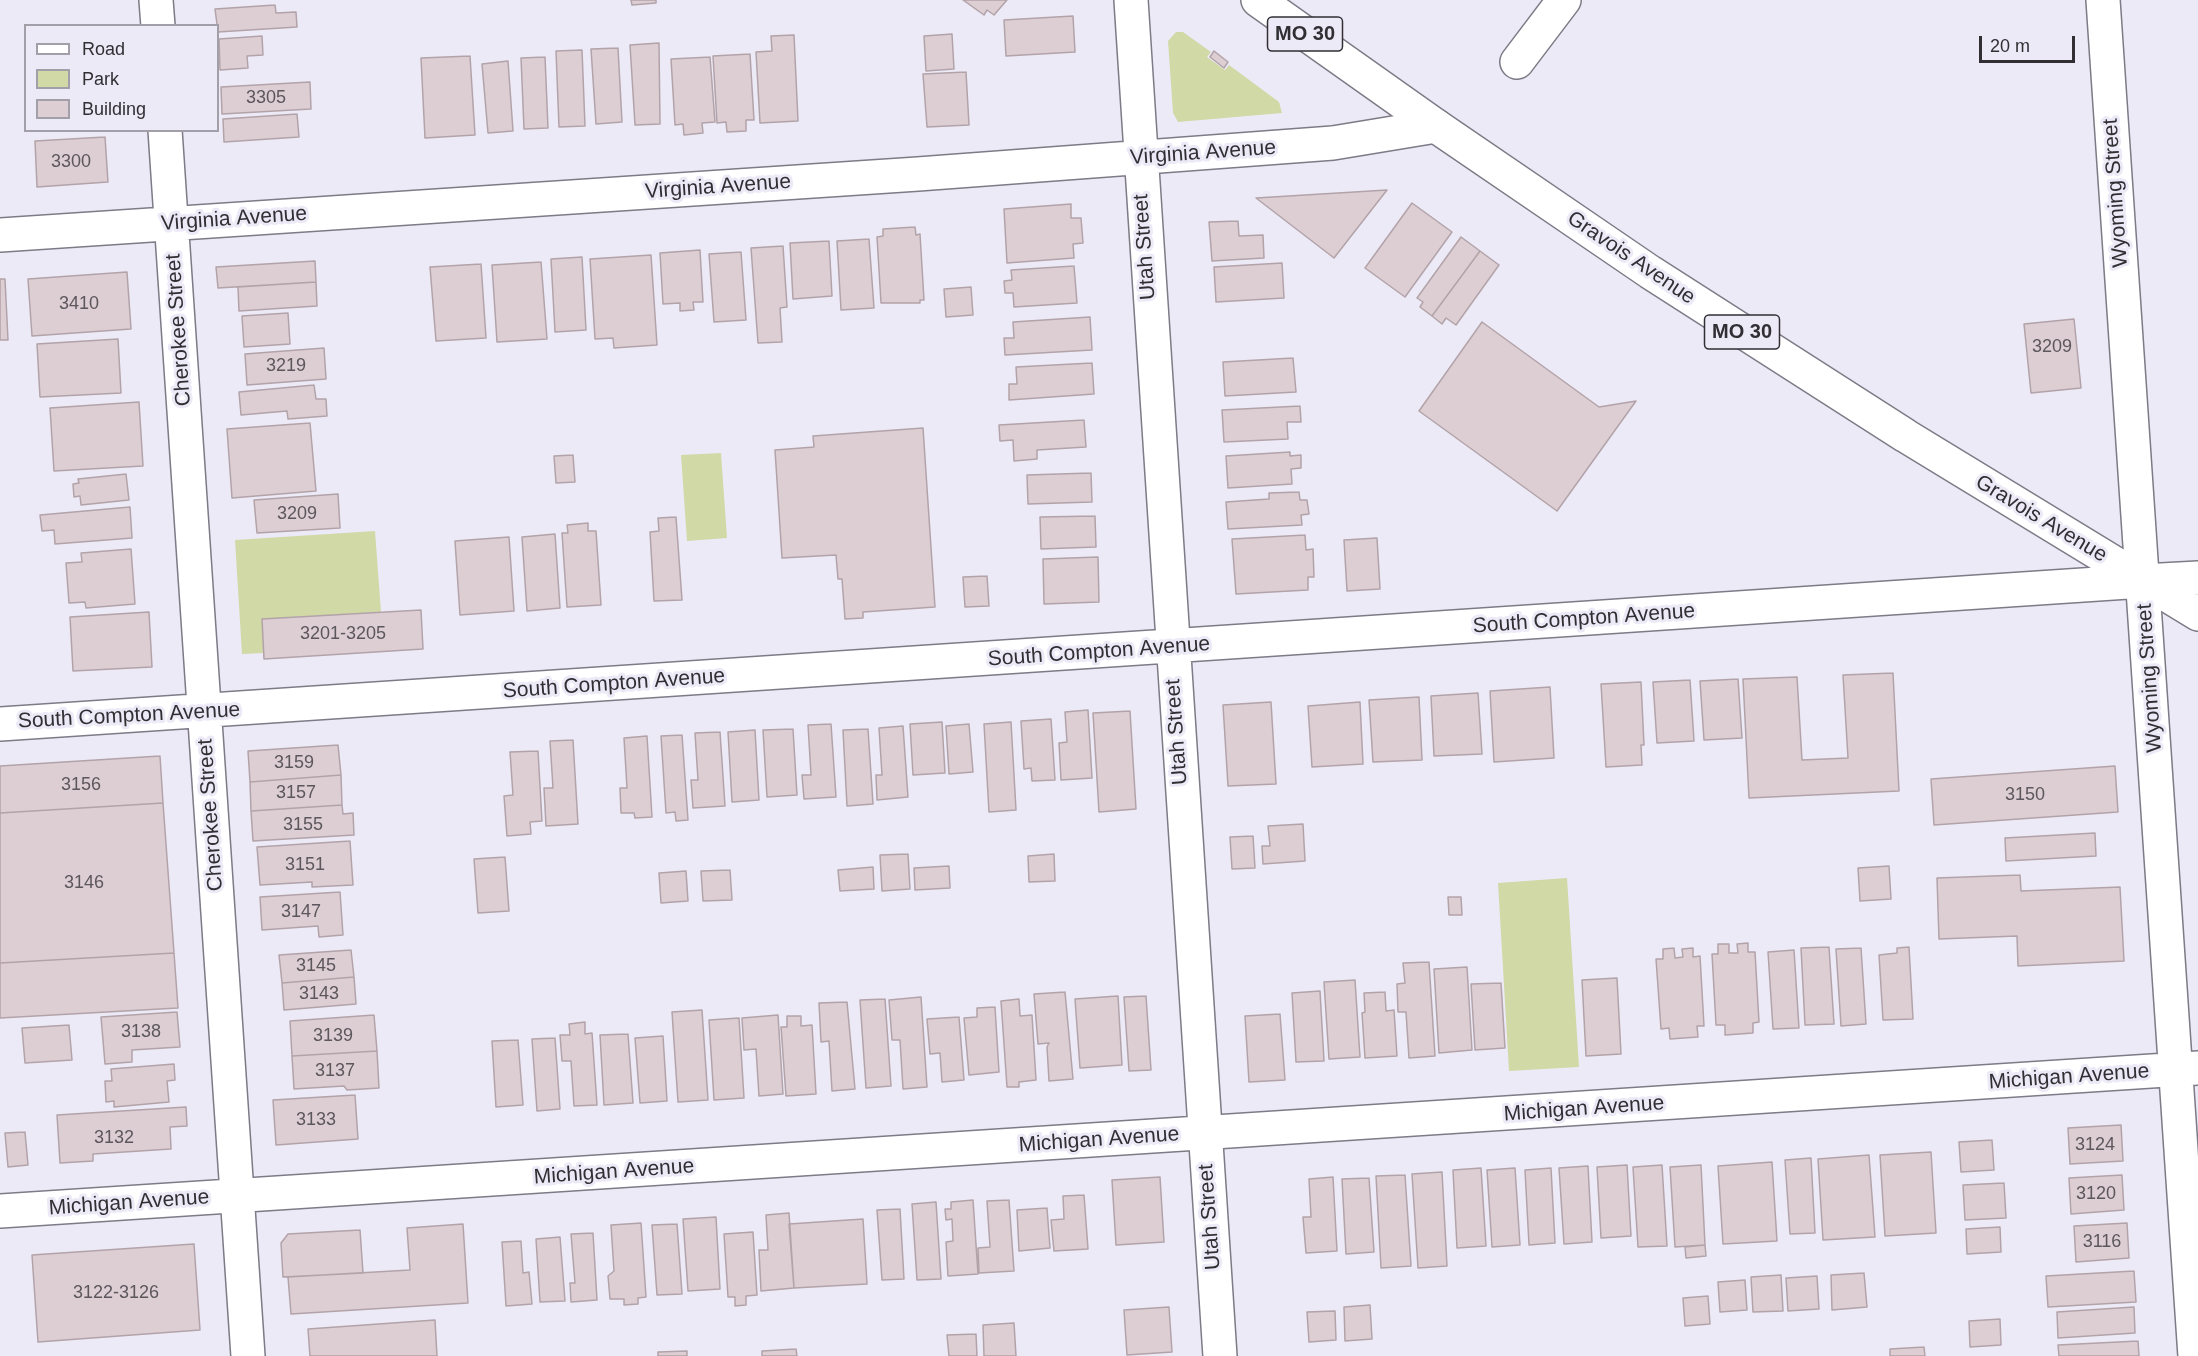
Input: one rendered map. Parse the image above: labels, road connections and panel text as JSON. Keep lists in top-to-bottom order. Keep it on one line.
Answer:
{"streets":{"street":["MO 30","Virginia Avenue","Wyoming Street","Utah Street","Gravois Avenue","Cherokee Street","South Compton Avenue","Michigan Avenue"]},"crossings":[["Virginia Avenue","Utah Street"],["Virginia Avenue","Gravois Avenue"],["Virginia Avenue","Cherokee Street"],["Wyoming Street","Gravois Avenue"],["Wyoming Street","South Compton Avenue"],["Wyoming Street","Michigan Avenue"],["Utah Street","South Compton Avenue"],["Utah Street","Michigan Avenue"],["Gravois Avenue","South Compton Avenue"],["Cherokee Street","South Compton Avenue"],["Cherokee Street","Michigan Avenue"]],"house_numbers":["3305","3300","3410","3209","3219","3209","3201-3205","3159","3156","3157","3150","3155","3151","3146","3147","3145","3143","3138","3139","3137","3133","3132","3124","3120","3116","3122-3126"],"legend":["Road","Park","Building"],"scale_bar":"20 m"}
